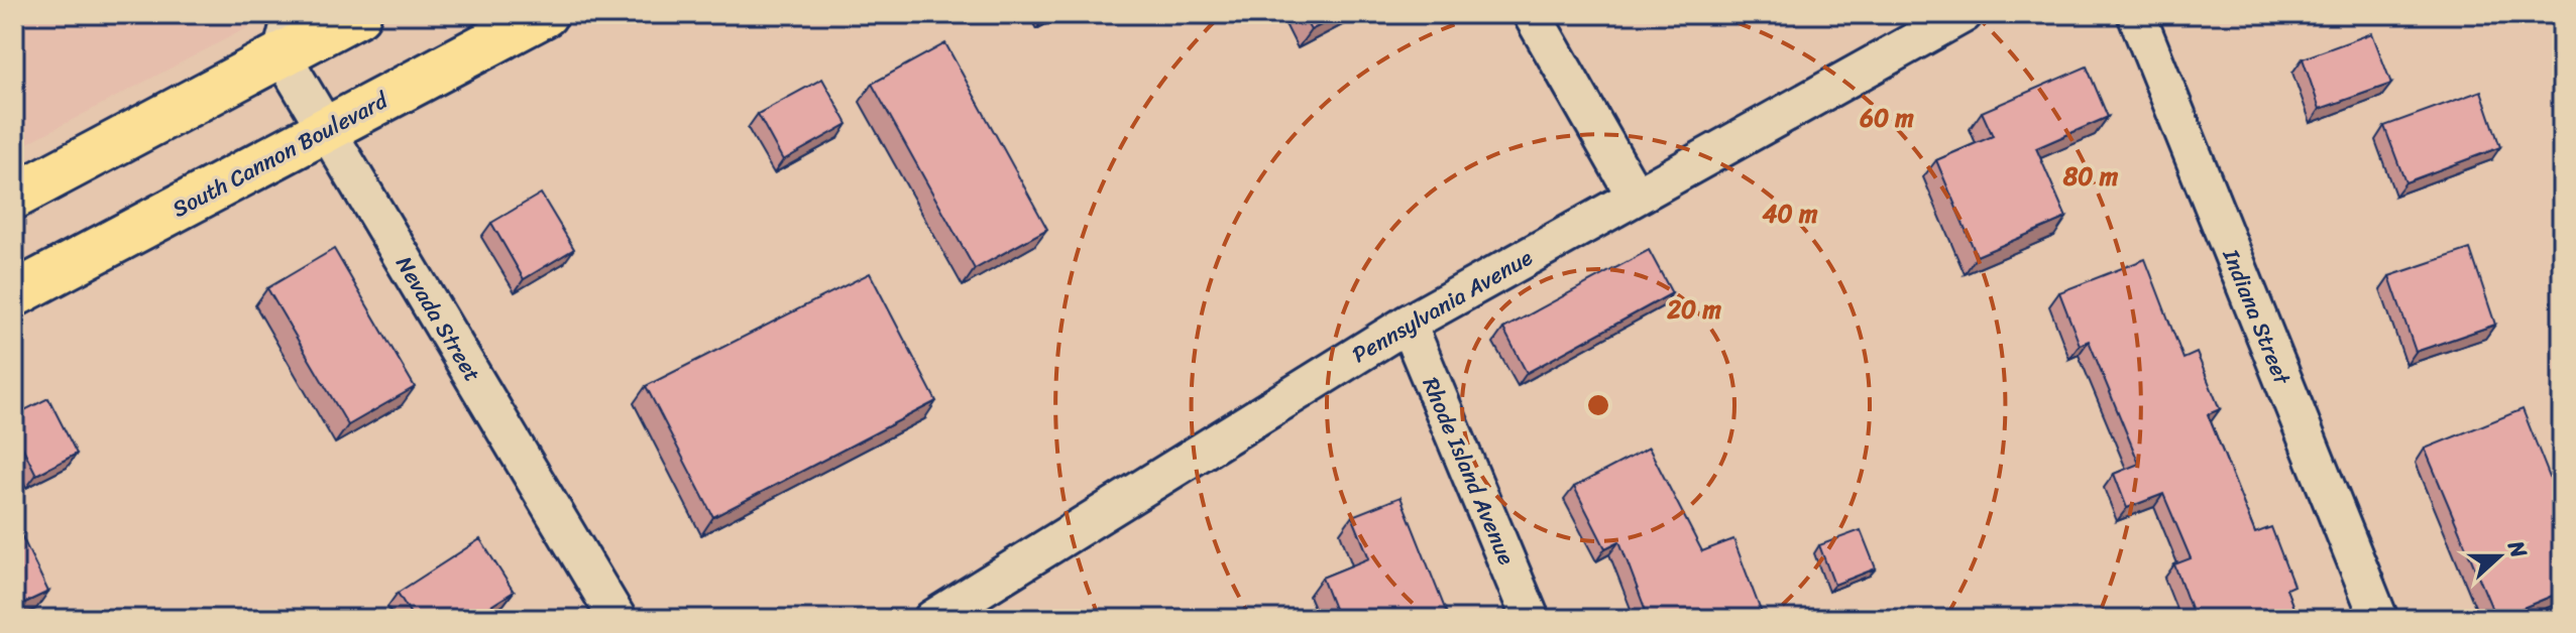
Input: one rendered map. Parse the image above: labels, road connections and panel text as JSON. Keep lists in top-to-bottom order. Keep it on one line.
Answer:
{"streets":{"main road":["South Cannon Boulevard"],"street":["Pennsylvania Avenue","Indiana Street","Nevada Street","Rhode Island Avenue"]},"crossings":[["South Cannon Boulevard","Nevada Street"],["Pennsylvania Avenue","Rhode Island Avenue"]],"north":"right","rings":["60 m","80 m","40 m","20 m"]}
